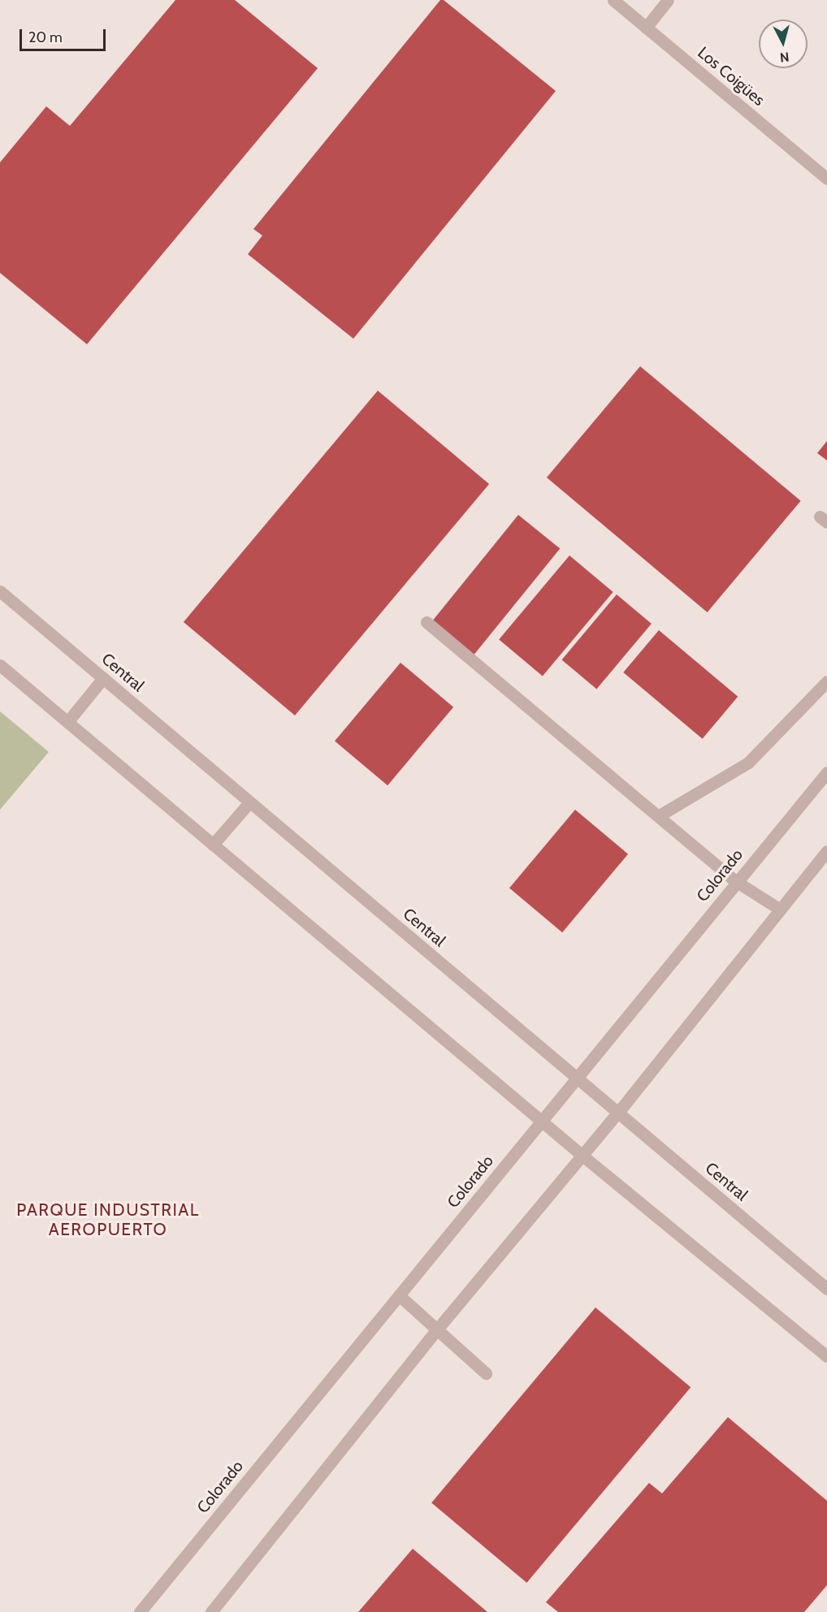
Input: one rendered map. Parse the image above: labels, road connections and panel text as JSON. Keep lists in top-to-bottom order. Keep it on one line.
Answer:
{"streets":{"street":["Los Coigües","Central","Colorado"]},"crossings":[["Central","Colorado"]],"districts":["PARQUE INDUSTRIAL AEROPUERTO"],"scale_bar":"20 m","north":"bottom"}
